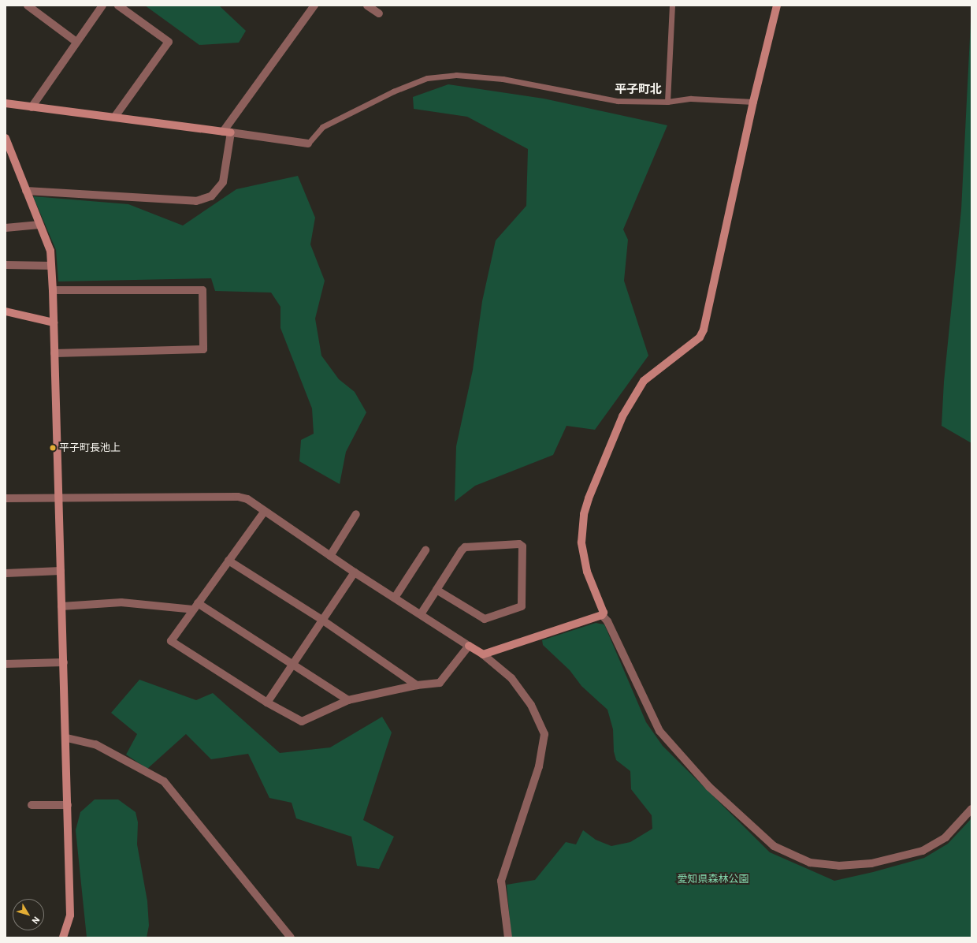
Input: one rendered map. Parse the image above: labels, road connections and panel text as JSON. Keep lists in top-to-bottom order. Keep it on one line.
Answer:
{"districts":["平子町北"],"parks":["愛知県森林公園"],"places":["平子町長池上"],"north":"bottom right"}
